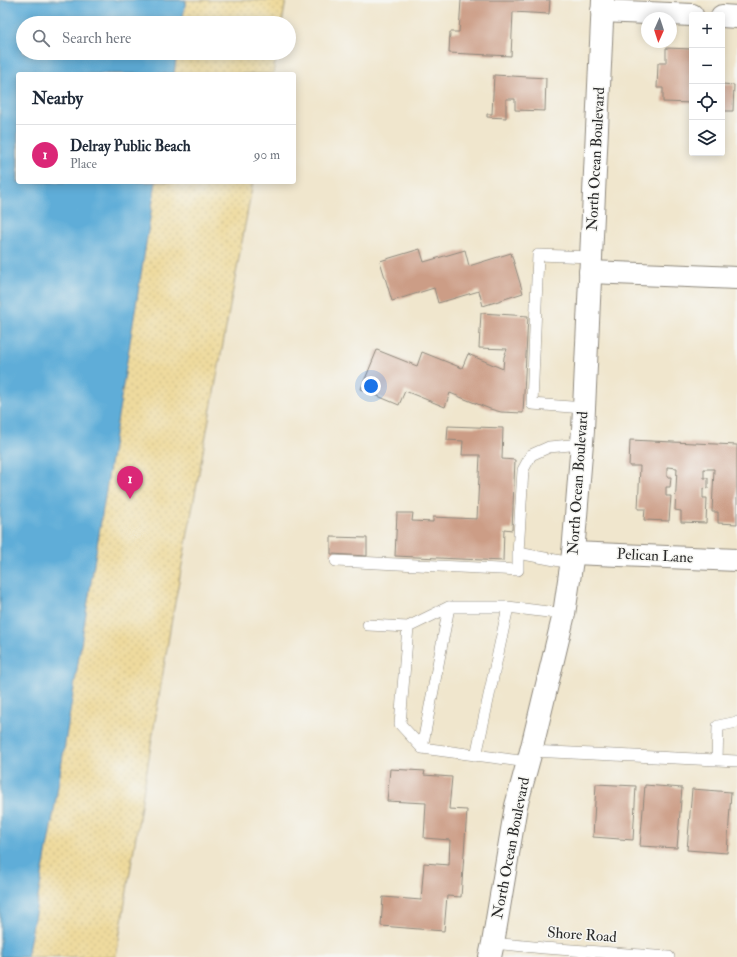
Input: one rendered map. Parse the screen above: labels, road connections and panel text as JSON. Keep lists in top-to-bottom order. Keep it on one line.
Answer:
{"streets":{"main road":["North Ocean Boulevard","Pelican Lane"],"lane":["Shore Road"]},"crossings":[["North Ocean Boulevard","Pelican Lane"],["North Ocean Boulevard","Shore Road"]],"north":"bottom","page":{"map_buttons":["+","−"],"search":"Search here","heading":"Nearby","list":[{"mark":"1","name":"Delray Public Beach","note":"Place","value":"90 m"}],"pins":"1"}}
